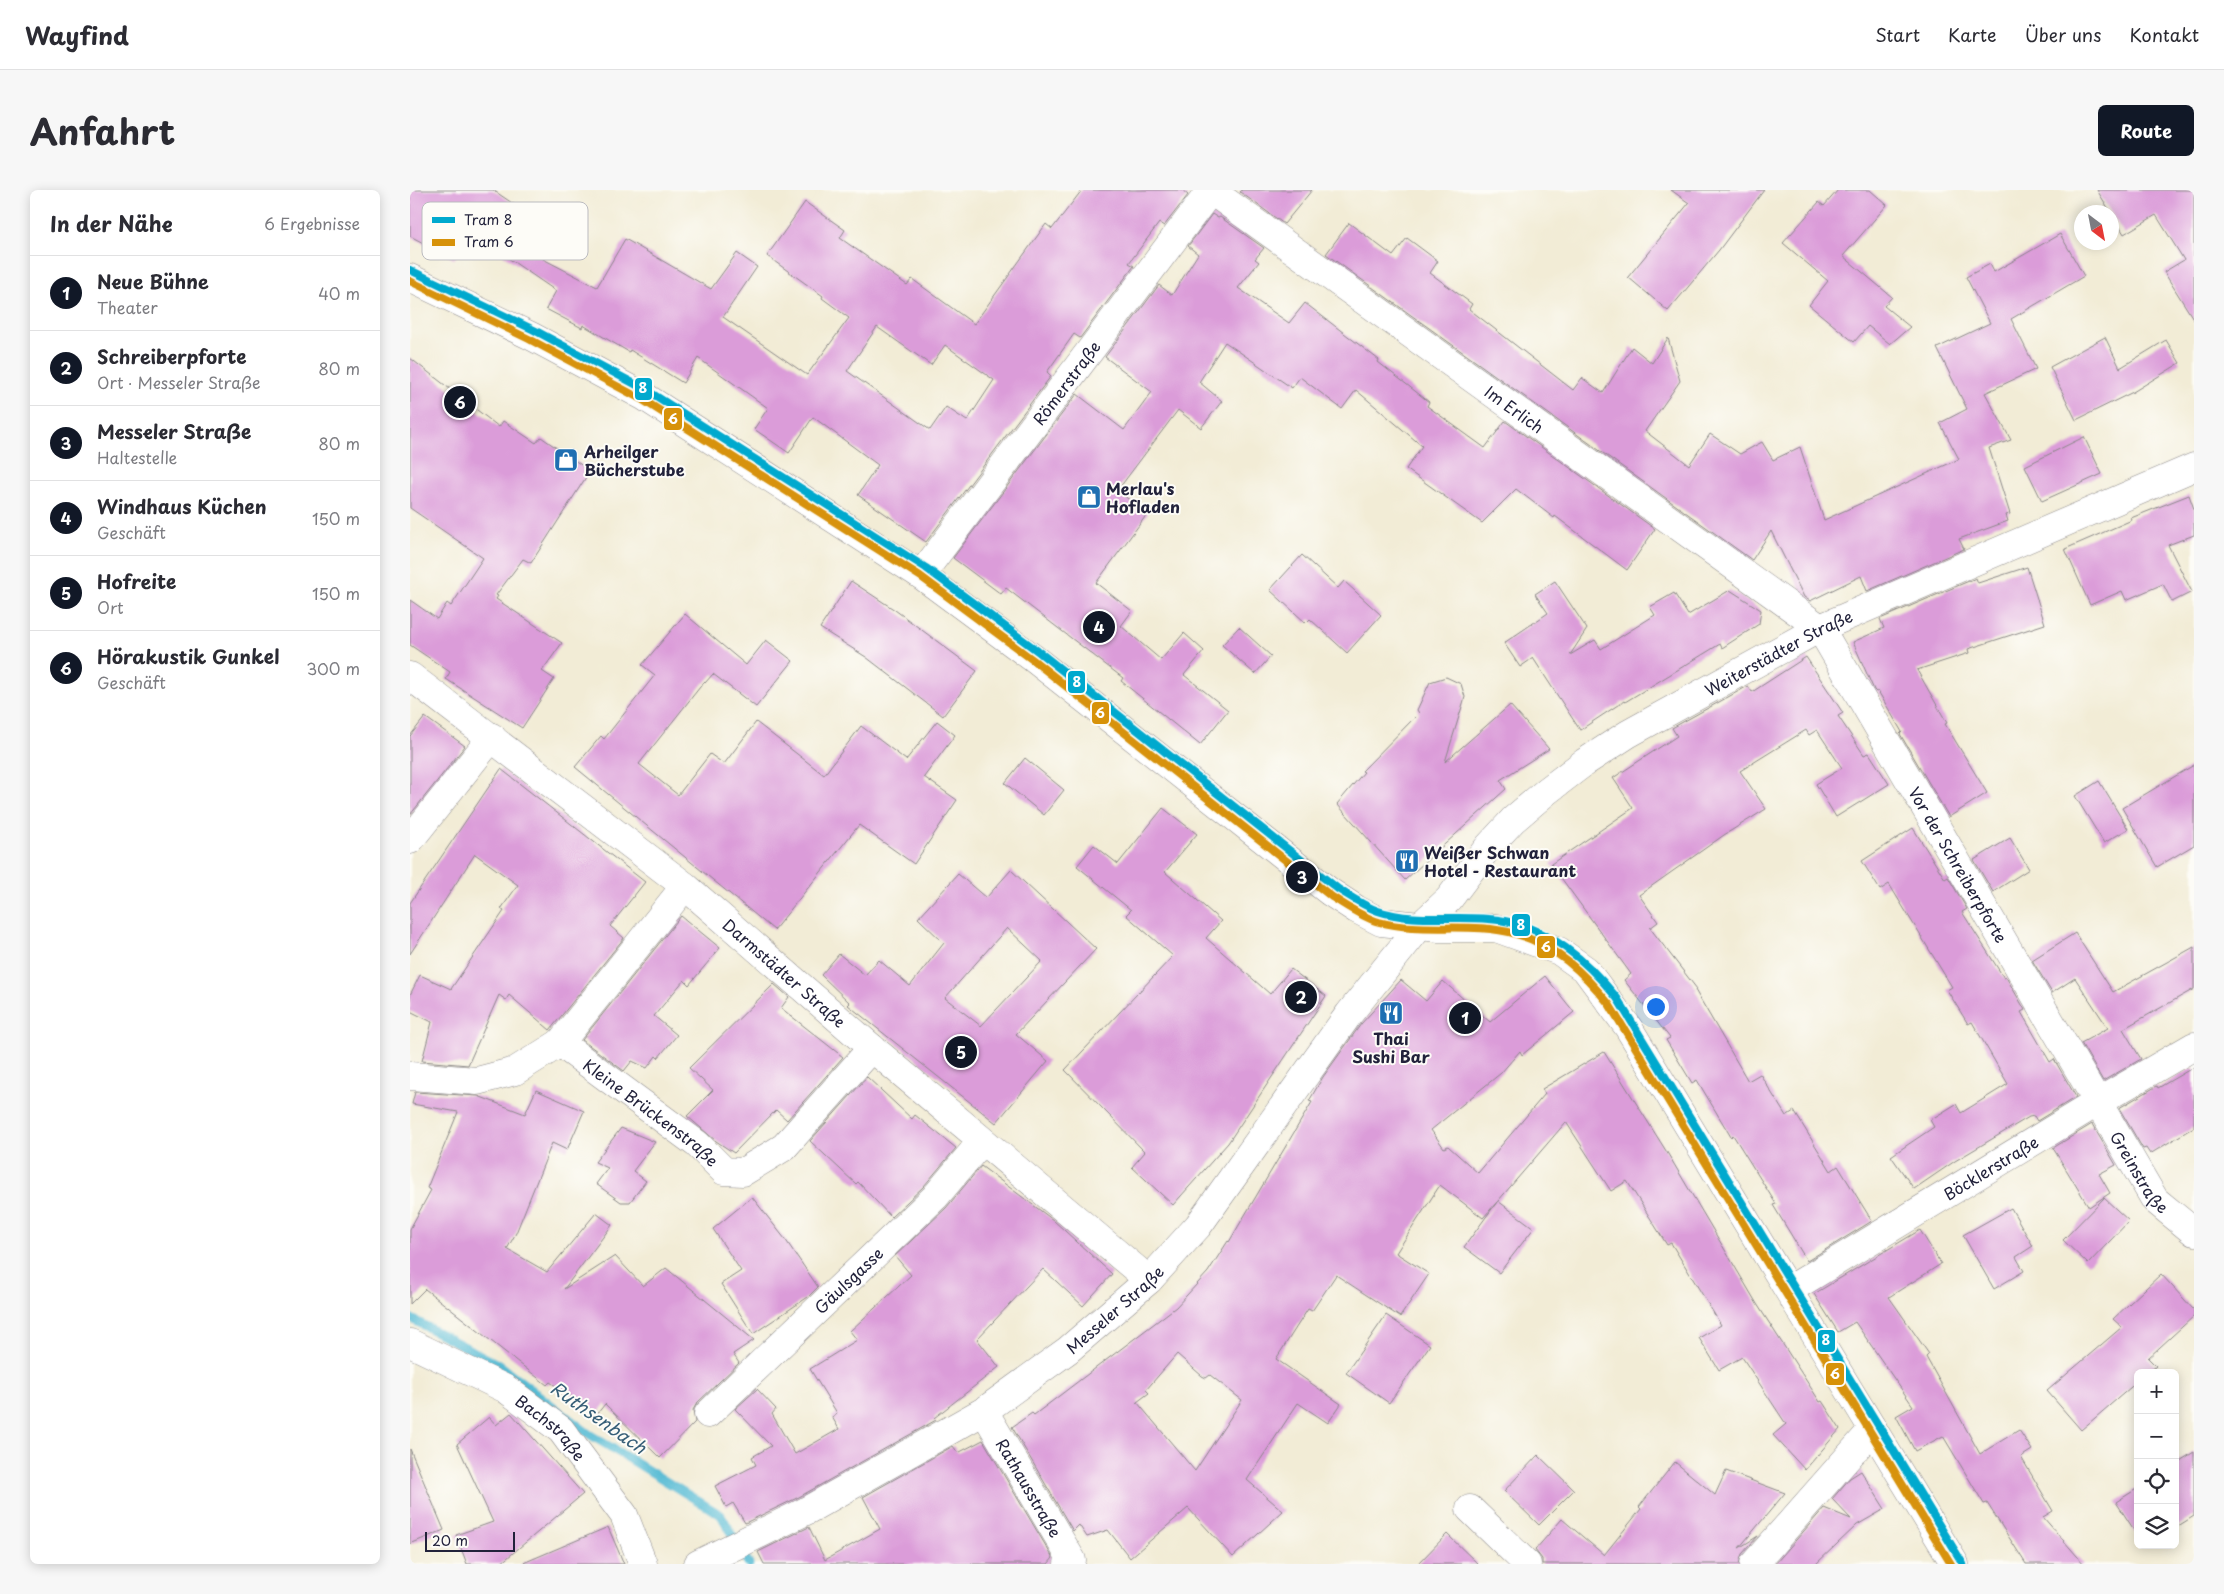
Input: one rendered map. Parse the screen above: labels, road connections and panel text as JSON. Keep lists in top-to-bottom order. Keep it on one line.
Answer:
{"streets":{"street":["Römerstraße","Im Erlich","Weiterstädter Straße","Vor der Schreiberpforte","Darmstädter Straße","Kleine Brückenstraße","Böcklerstraße","Greinstraße","Gäulsgasse","Messeler Straße","Bachstraße","Rathausstraße"]},"crossings":[["Römerstraße","Im Erlich"],["Im Erlich","Weiterstädter Straße"],["Im Erlich","Vor der Schreiberpforte"],["Weiterstädter Straße","Vor der Schreiberpforte"],["Weiterstädter Straße","Messeler Straße"],["Vor der Schreiberpforte","Böcklerstraße"],["Vor der Schreiberpforte","Greinstraße"],["Darmstädter Straße","Kleine Brückenstraße"],["Darmstädter Straße","Gäulsgasse"],["Darmstädter Straße","Messeler Straße"],["Böcklerstraße","Greinstraße"],["Messeler Straße","Rathausstraße"]],"water":["Ruthsenbach"],"places":{"shop":["Arheilger Bücherstube","Merlau's Hofladen"],"restaurant":["Weißer Schwan Hotel - Restaurant","Thai Sushi Bar"]},"lines":["tram line 8","tram line 6"],"legend":["Tram 8","Tram 6"],"scale_bar":"20 m","north":"bottom right","page":{"header":"Wayfind","nav":["Start","Karte","Über uns","Kontakt"],"title":"Anfahrt","buttons":"Route","heading":["In der Nähe","6 Ergebnisse"],"list":[{"mark":"1","name":"Neue Bühne","note":"Theater","value":"40 m"},{"mark":"2","name":"Schreiberpforte","note":"Ort · Messeler Straße","value":"80 m"},{"mark":"3","name":"Messeler Straße","note":"Haltestelle","value":"80 m"},{"mark":"4","name":"Windhaus Küchen","note":"Geschäft","value":"150 m"},{"mark":"5","name":"Hofreite","note":"Ort","value":"150 m"},{"mark":"6","name":"Hörakustik Gunkel","note":"Geschäft","value":"300 m"}],"pins":["6","4","3","2","1","5"],"map_buttons":["+","−"],"scale":"20 m"}}
